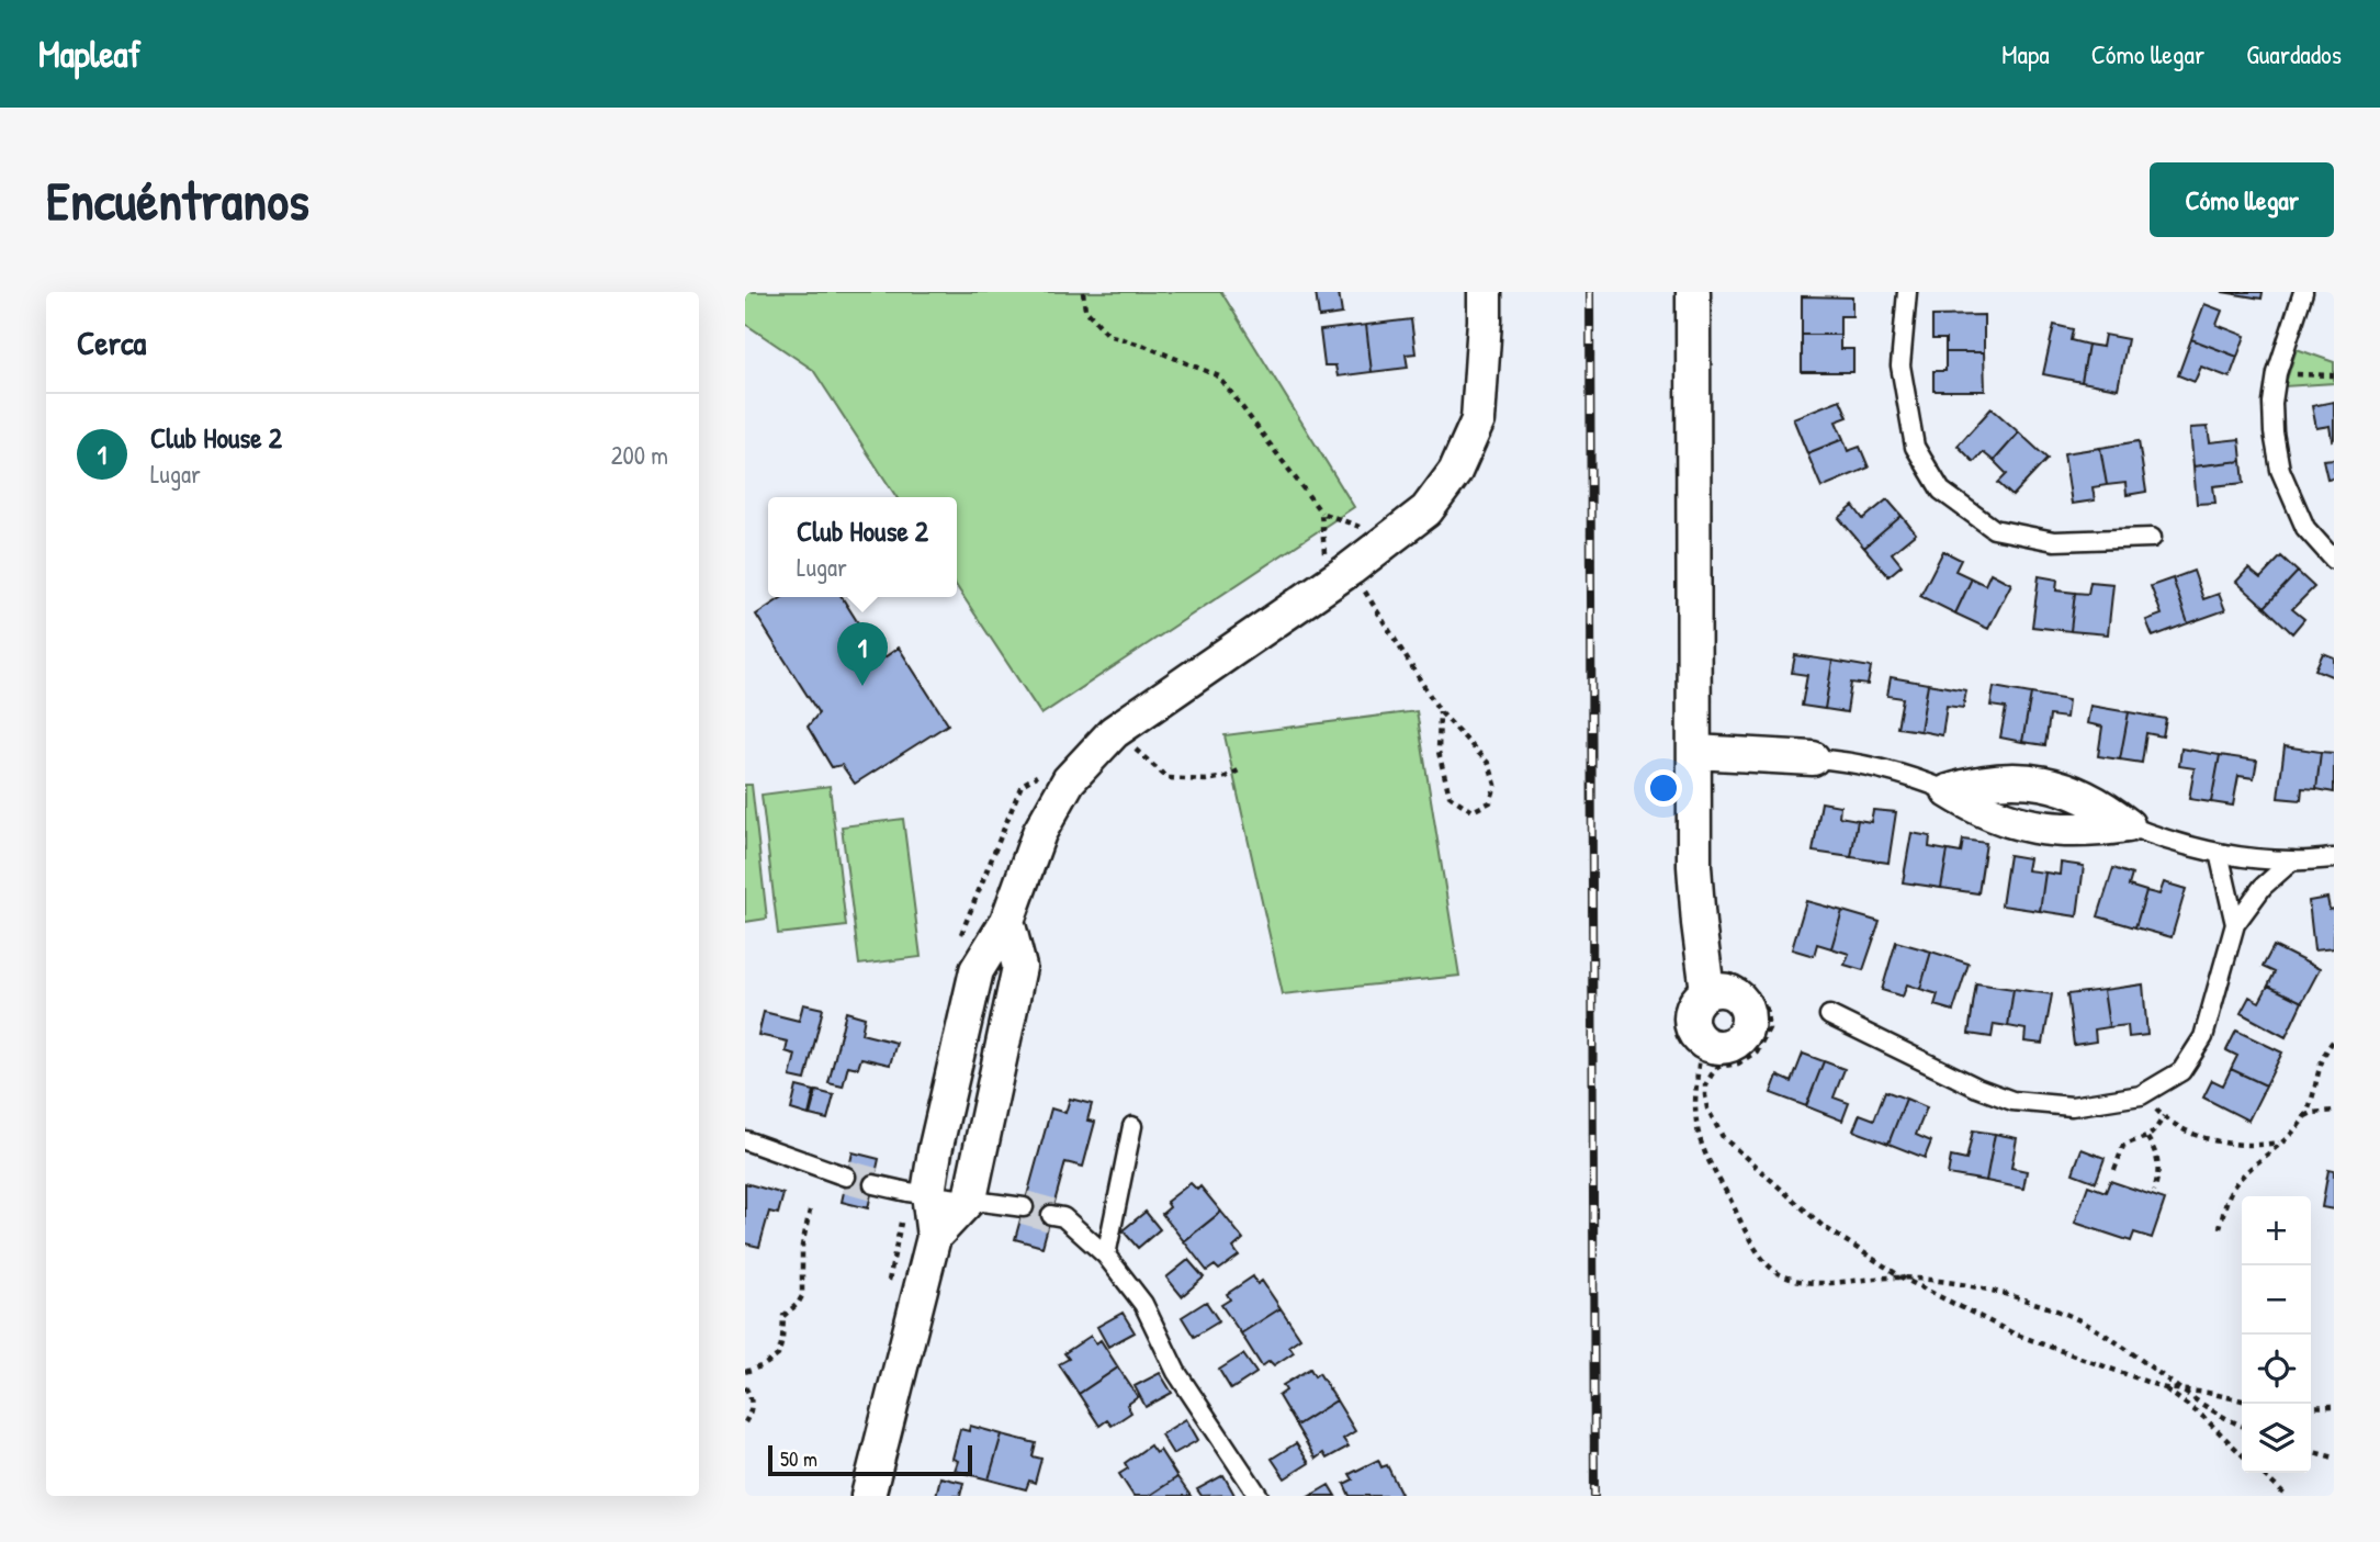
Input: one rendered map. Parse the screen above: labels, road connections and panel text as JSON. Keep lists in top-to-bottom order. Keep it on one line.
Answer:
{"scale_bar":"50 m","page":{"header":"Mapleaf","nav":["Mapa","Cómo llegar","Guardados"],"buttons":"Cómo llegar","title":"Encuéntranos","heading":"Cerca","list":[{"mark":"1","name":"Club House 2","note":"Lugar","value":"200 m"}],"popup":["Club House 2","Lugar"],"pins":"1","map_buttons":["+","−"],"scale":"50 m"}}
